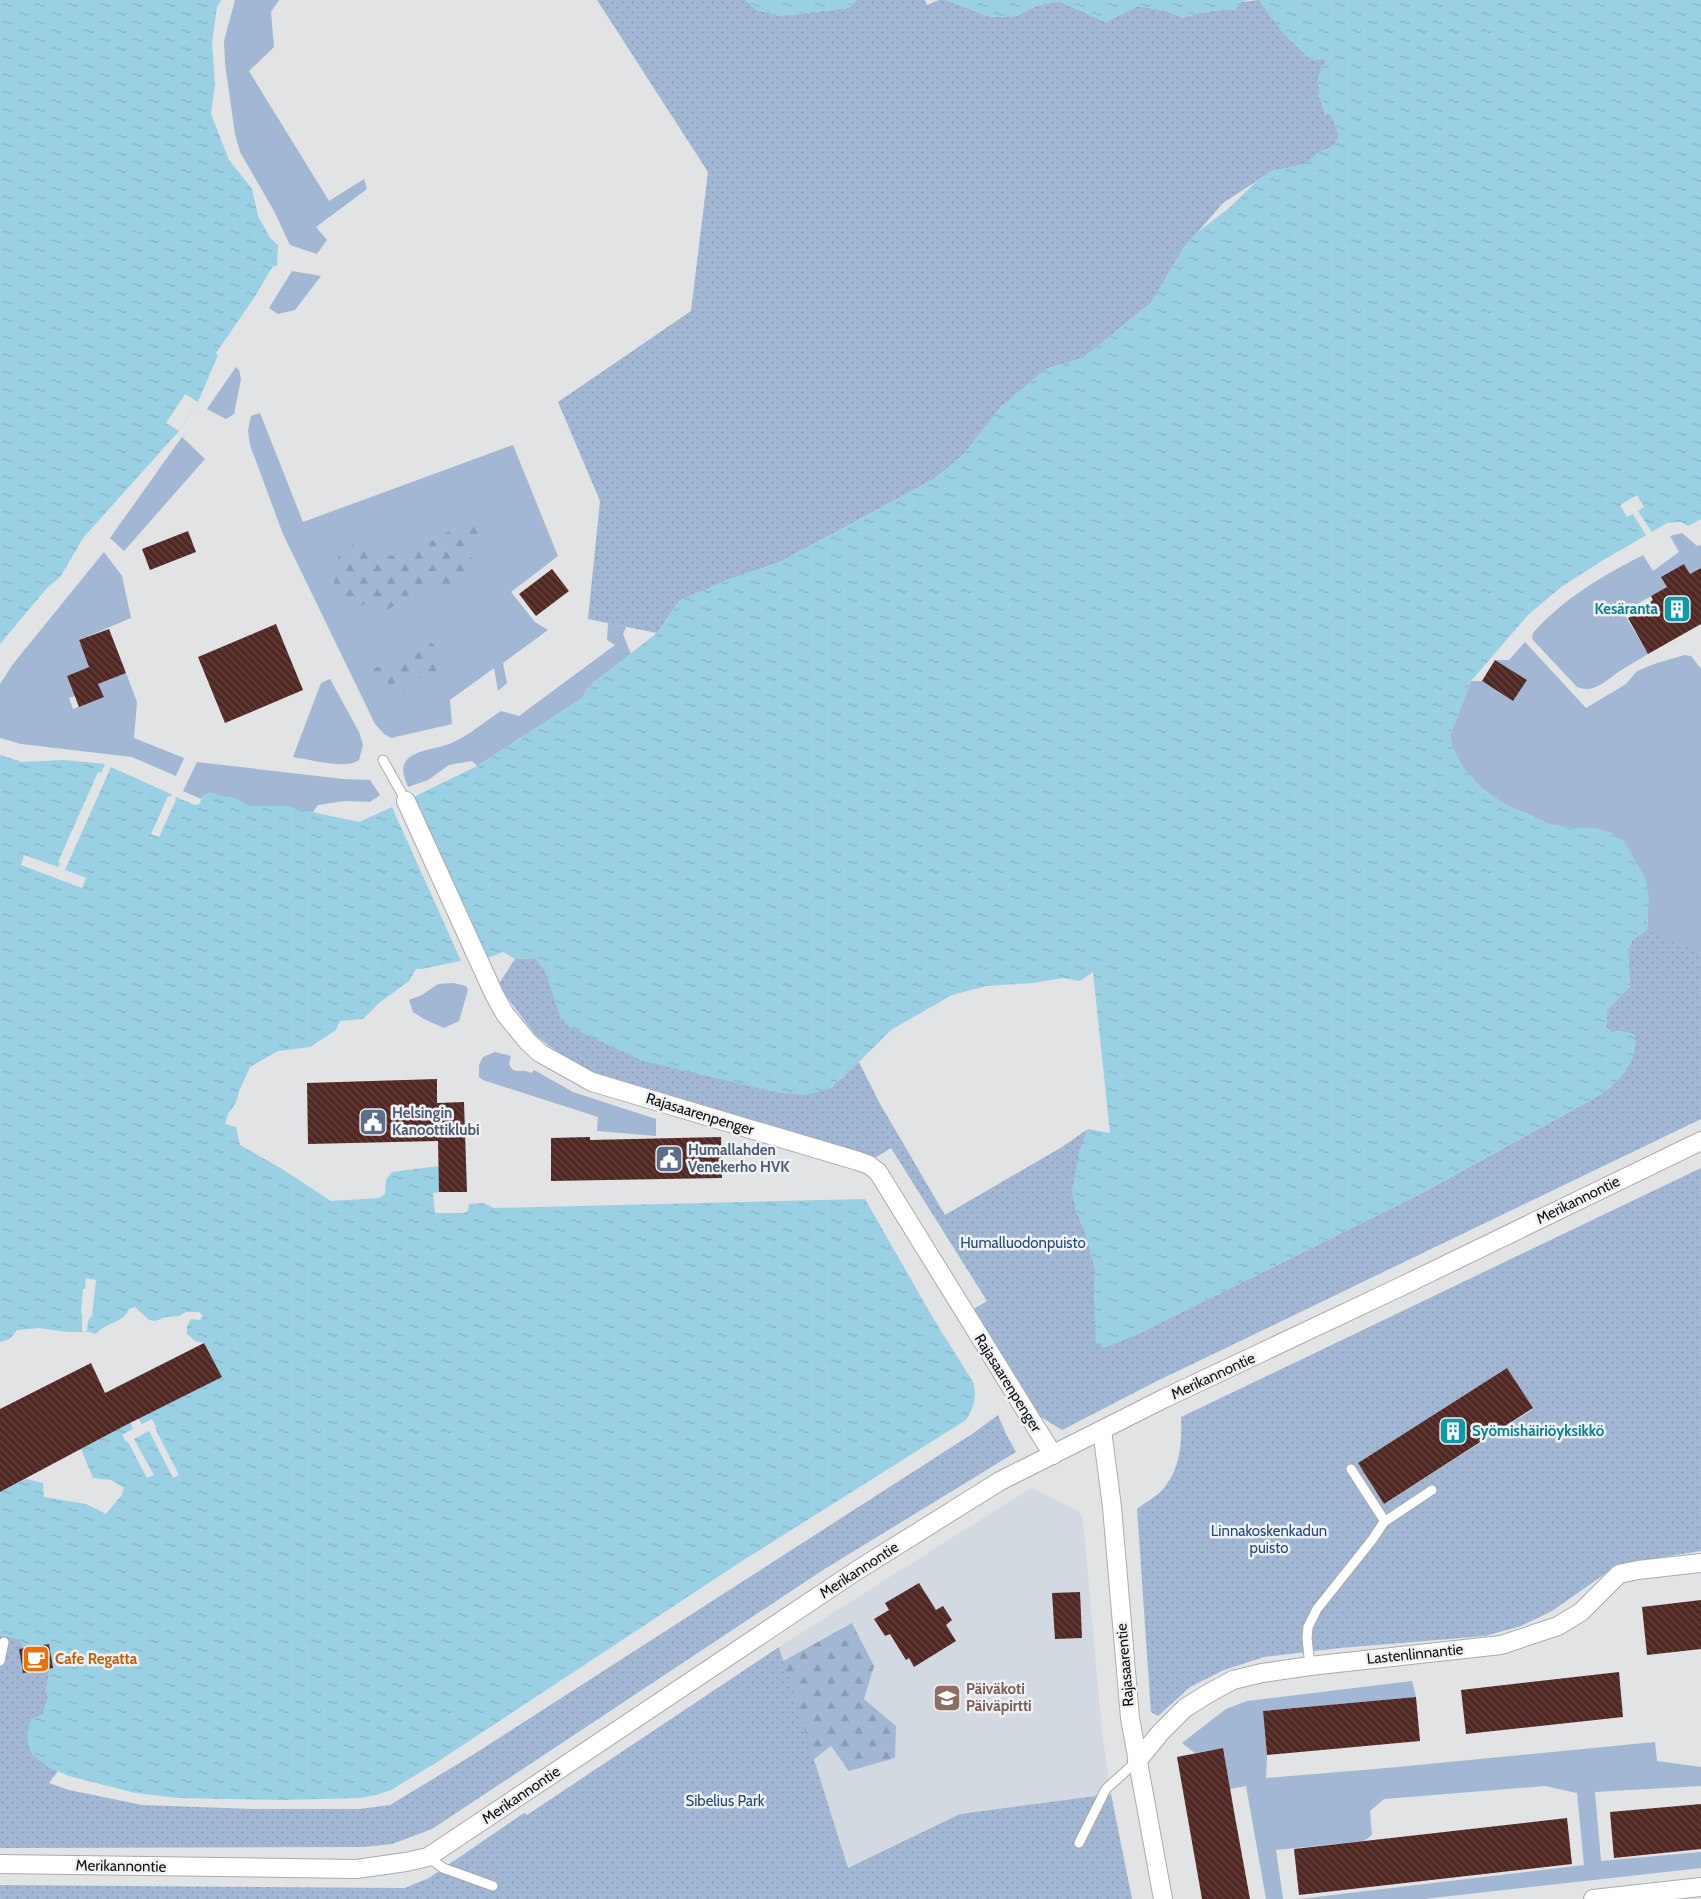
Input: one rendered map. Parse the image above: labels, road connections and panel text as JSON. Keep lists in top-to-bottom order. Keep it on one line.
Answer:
{"streets":{"street":["Rajasaarenpenger","Merikannontie","Lastenlinnantie","Rajasaarentie"]},"crossings":[["Rajasaarenpenger","Merikannontie"],["Merikannontie","Rajasaarentie"],["Lastenlinnantie","Rajasaarentie"]],"parks":["Humalluodonpuisto","Linnakoskenkadun puisto","Sibelius Park"],"places":{"building":["Kesäranta","Syömishäiriöyksikkö"],"public building":["Helsingin Kanoottiklubi","Humallahden Venekerho HVK"],"cafe":["Cafe Regatta"],"school or university":["Päiväkoti Päiväpirtti"]}}
